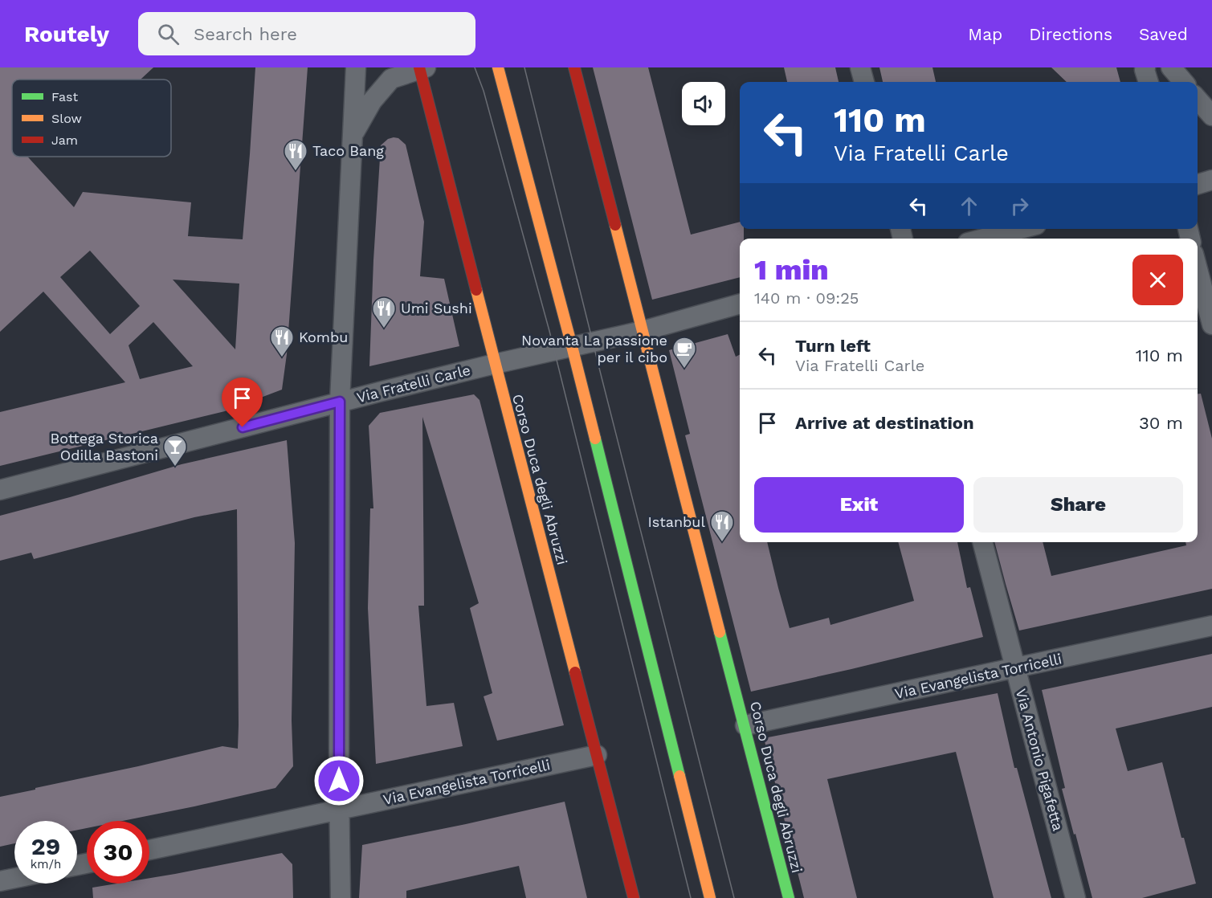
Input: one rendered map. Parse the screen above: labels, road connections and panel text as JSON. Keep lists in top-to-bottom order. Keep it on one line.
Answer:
{"streets":{"street":["Via Fratelli Carle","Corso Duca degli Abruzzi","Via Evangelista Torricelli","Via Antonio Pigafetta"]},"crossings":[["Via Fratelli Carle","Corso Duca degli Abruzzi"],["Corso Duca degli Abruzzi","Via Evangelista Torricelli"],["Via Evangelista Torricelli","Via Antonio Pigafetta"]],"places":{"restaurant":["Taco Bang","Umi Sushi","Kombu","Istanbul"],"cafe":["Novanta La passione per il cibo"],"bar":["Bottega Storica Odilla Bastoni"]},"legend":["Fast","Slow","Jam"],"page":{"header":"Routely","search":"Search here","nav":["Map","Directions","Saved"],"turn":["110 m","Via Fratelli Carle"],"heading":["1 min","140 m · 09:25"],"list":[{"name":"Turn left","note":"Via Fratelli Carle","value":"110 m"},{"name":"Arrive at destination","value":"30 m"}],"buttons":["Exit","Share"],"speed":"29 km/h","limit":"30"}}
